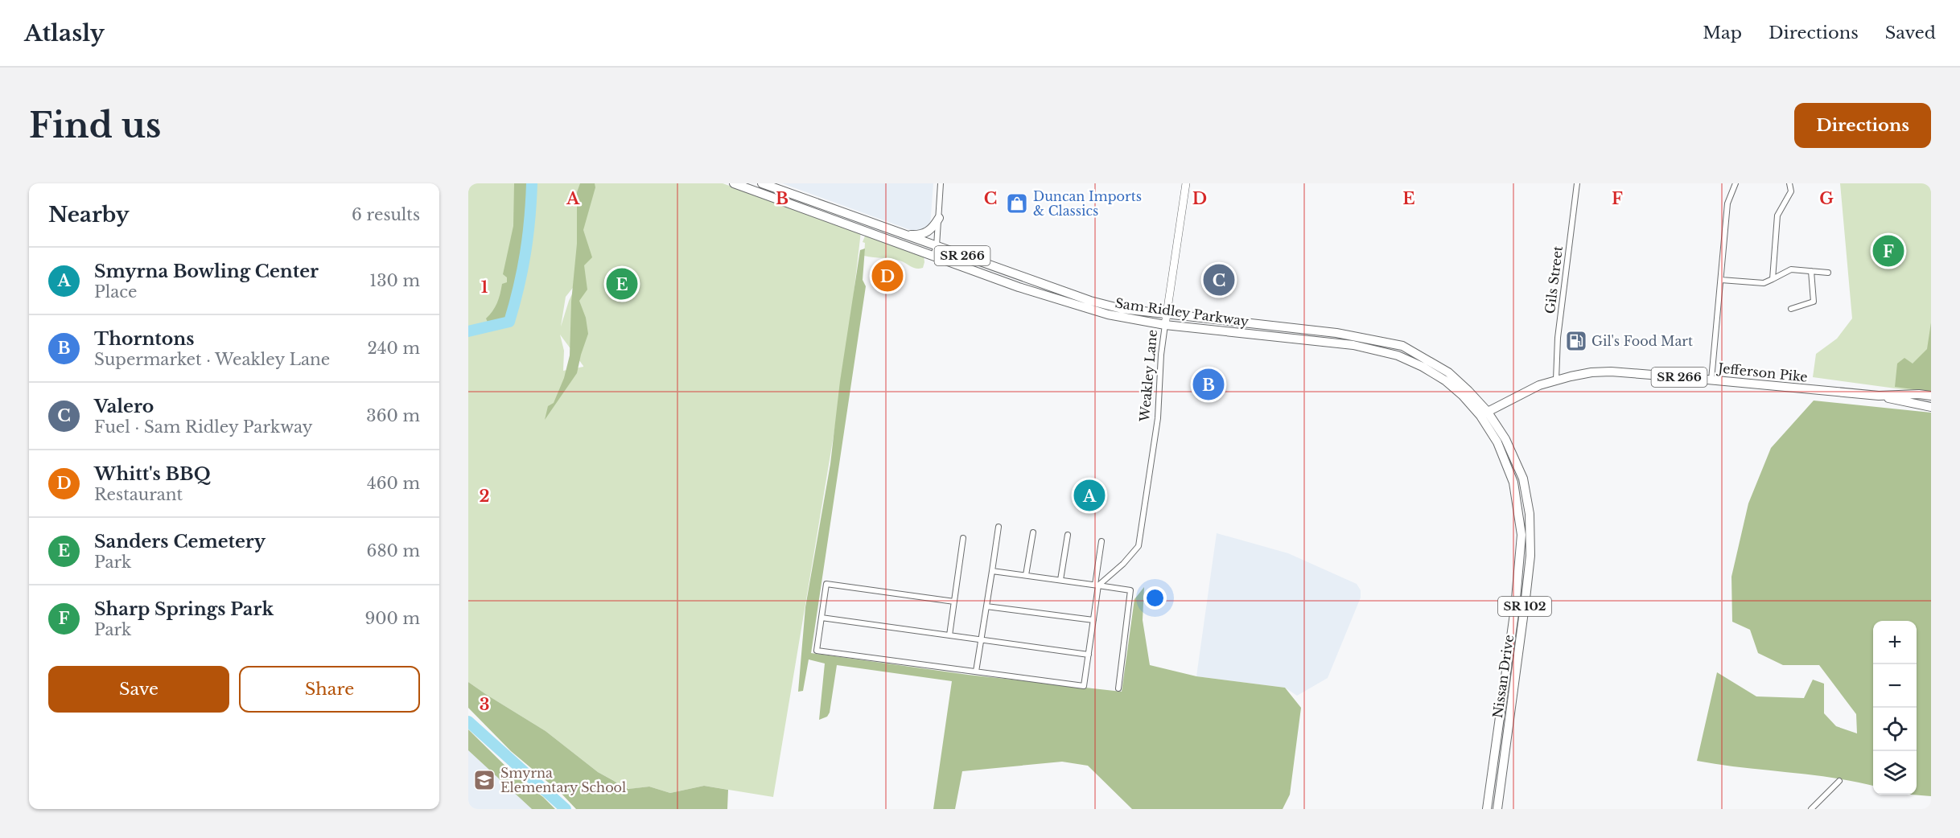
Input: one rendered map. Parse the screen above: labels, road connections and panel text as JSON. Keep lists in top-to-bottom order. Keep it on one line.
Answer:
{"streets":{"main road":["SR 266","Sam Ridley Parkway","Jefferson Pike","Weakley Lane","SR 102","Nissan Drive"],"street":["Gils Street"]},"crossings":[["Gils Street","Jefferson Pike"],["Sam Ridley Parkway","Jefferson Pike"],["Sam Ridley Parkway","Weakley Lane"],["Sam Ridley Parkway","Nissan Drive"],["Jefferson Pike","Nissan Drive"]],"places":{"shop":["Duncan Imports & Classics"],"fuel station":["Gil's Food Mart"],"school or university":["Smyrna Elementary School"]},"page":{"header":"Atlasly","nav":["Map","Directions","Saved"],"buttons":["Directions",["Save","Share"]],"title":"Find us","heading":["Nearby","6 results"],"pins":["F","D","C","E","B","A"],"list":[{"mark":"A","name":"Smyrna Bowling Center","note":"Place","value":"130 m"},{"mark":"B","name":"Thorntons","note":"Supermarket · Weakley Lane","value":"240 m"},{"mark":"C","name":"Valero","note":"Fuel · Sam Ridley Parkway","value":"360 m"},{"mark":"D","name":"Whitt's BBQ","note":"Restaurant","value":"460 m"},{"mark":"E","name":"Sanders Cemetery","note":"Park","value":"680 m"},{"mark":"F","name":"Sharp Springs Park","note":"Park","value":"900 m"}],"map_buttons":["+","−"]},"grid":{"columns":["A","B","C","D","E","F","G"],"rows":["1","2","3"]}}
